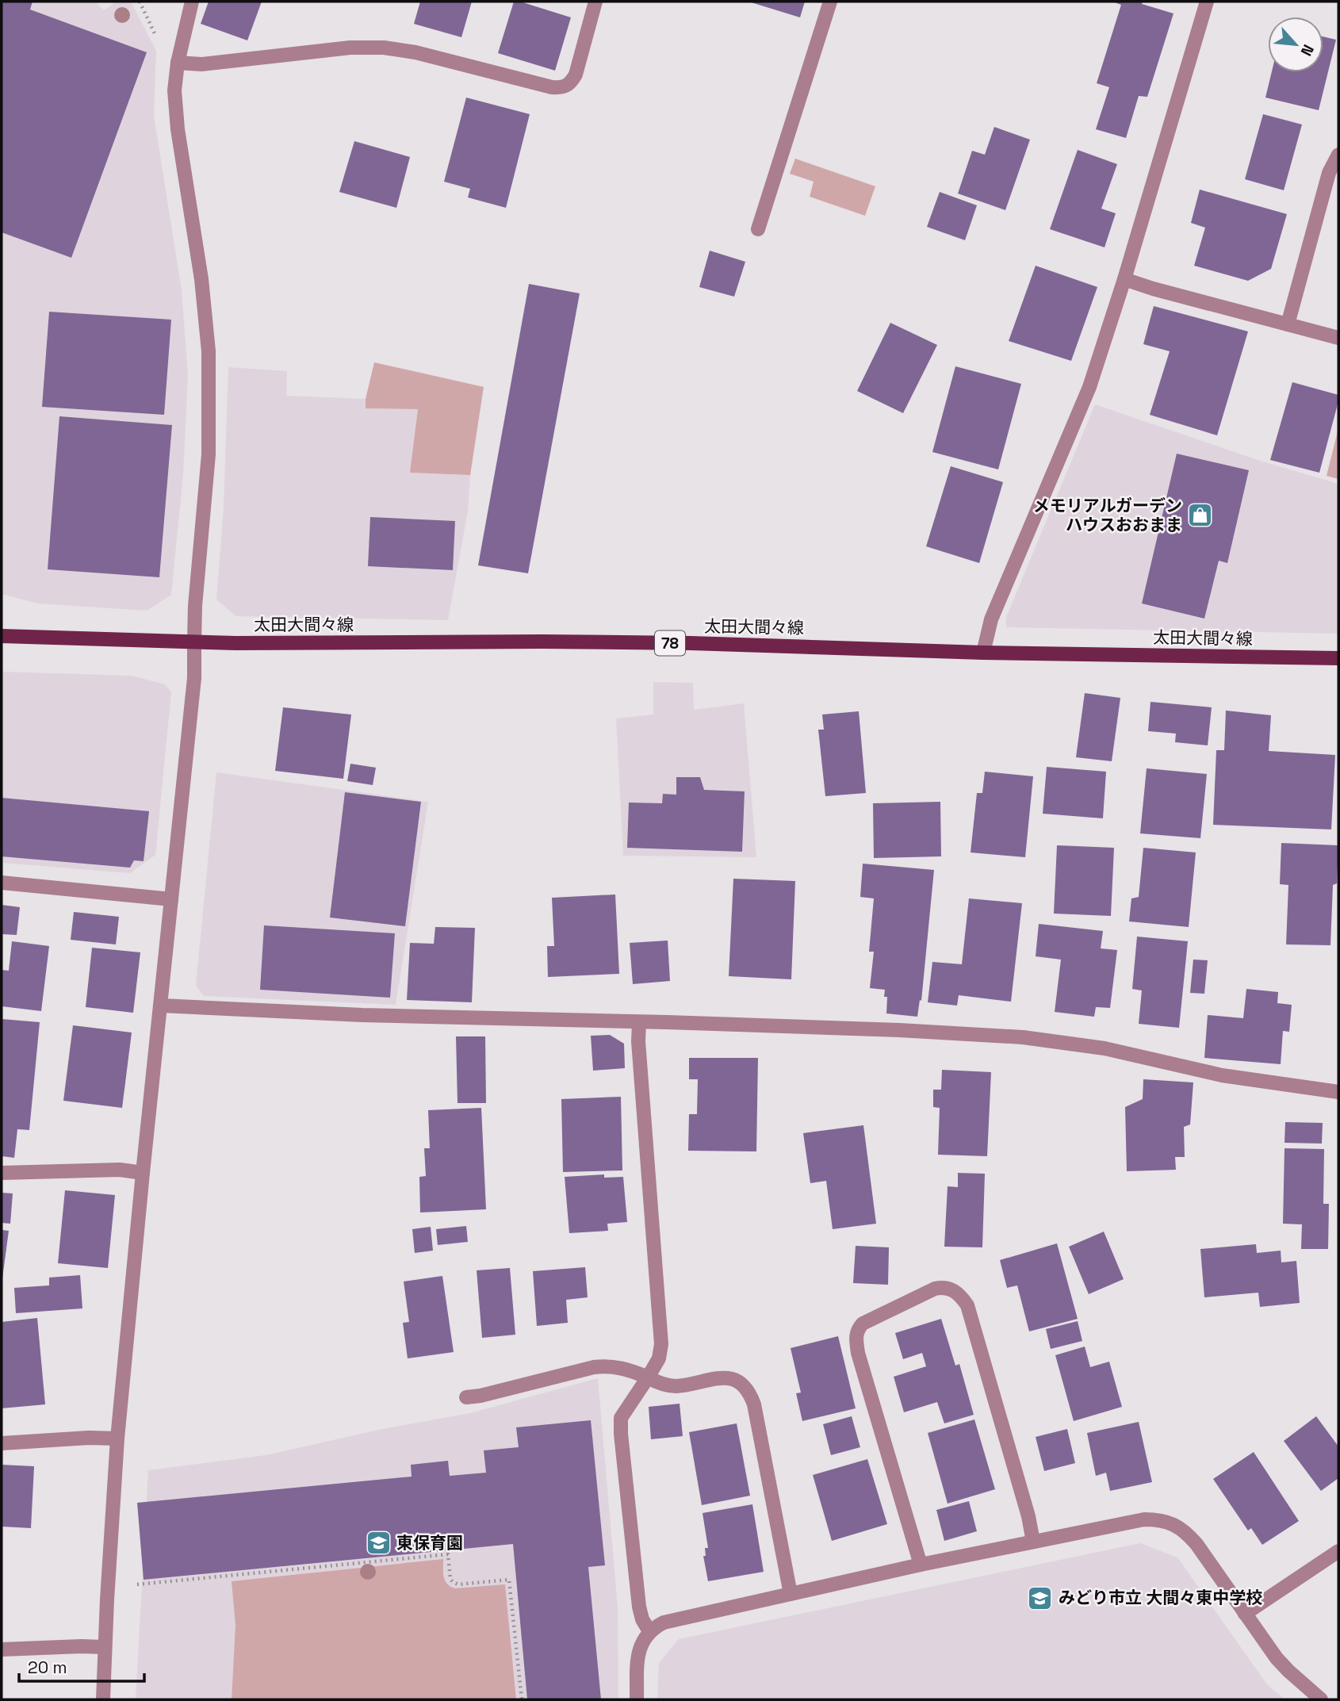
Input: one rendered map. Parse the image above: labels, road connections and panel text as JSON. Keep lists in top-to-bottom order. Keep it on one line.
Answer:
{"streets":{"main road":["太田大間々線","78"]},"places":{"shop":["メモリアルガーデン ハウスおおまま"],"school or university":["東保育園","みどり市立 大間々東中学校"]},"scale_bar":"20 m","north":"bottom right"}
